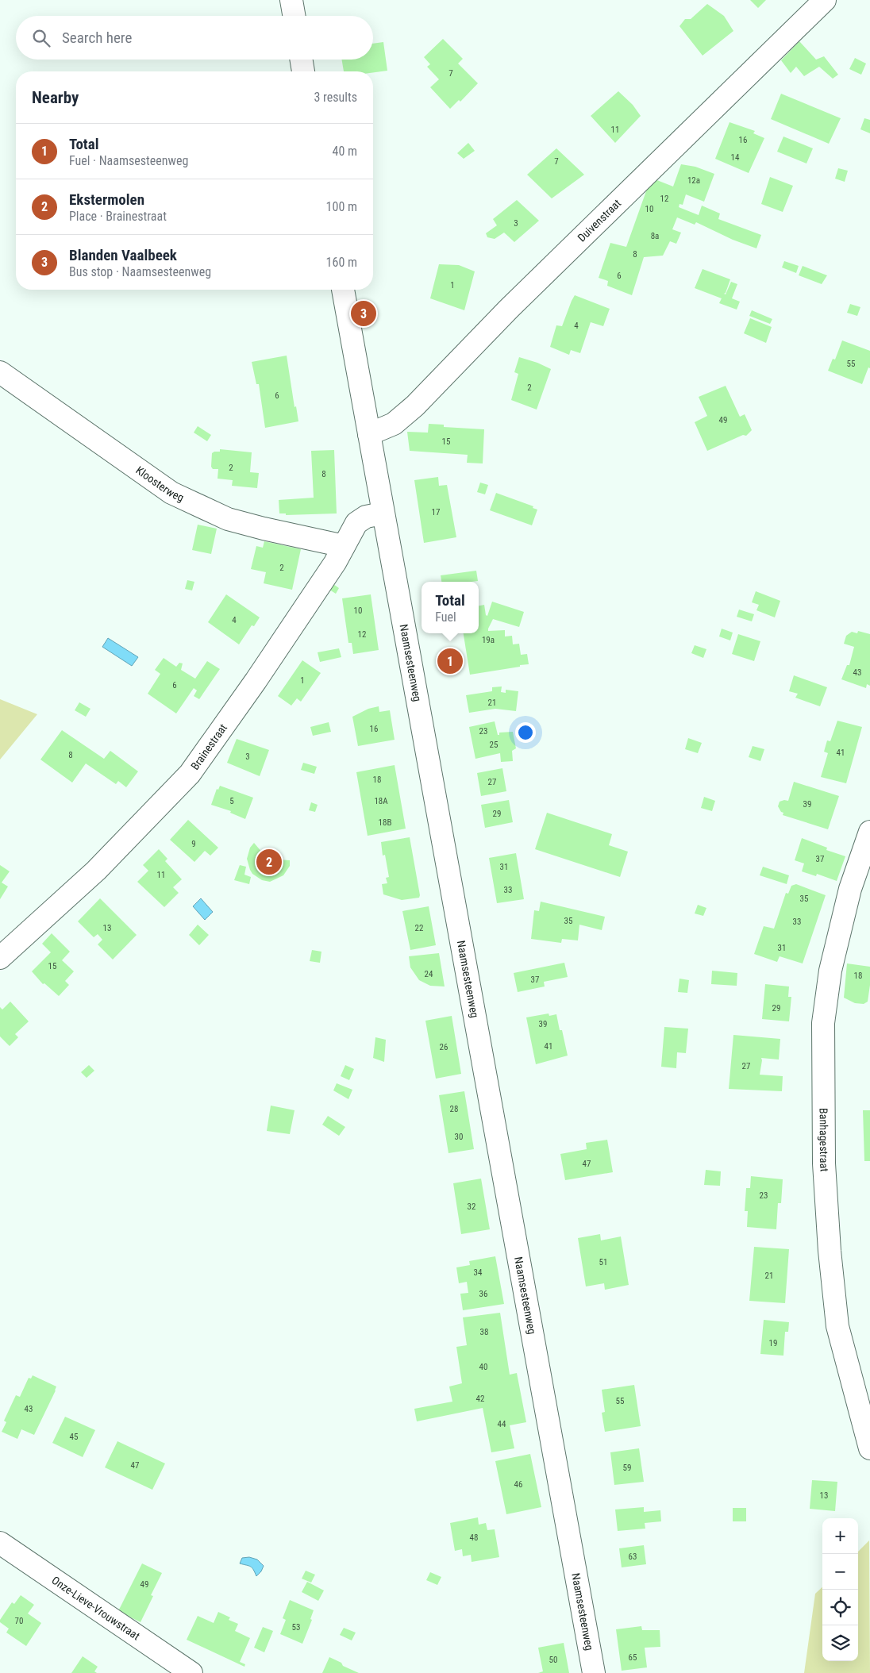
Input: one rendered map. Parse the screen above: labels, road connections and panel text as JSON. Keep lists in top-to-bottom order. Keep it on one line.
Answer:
{"streets":{"street":["Duivenstraat","Kloosterweg","Naamsesteenweg","Brainestraat","Banhagestraat","Onze-Lieve-Vrouwstraat"]},"crossings":[["Duivenstraat","Naamsesteenweg"],["Kloosterweg","Brainestraat"],["Naamsesteenweg","Brainestraat"]],"house_numbers":["7","11","16","14","7","12a","12","10","3","8a","8","6","1","4","55","2","6","49","15","2","8","17","2","10","4","12","19a","43","1","6","21","16","23","25","41","8","3","18","27","5","18A","39","29","18B","9","37","31","11","33","35","35","33","13","22","31","15","24","18","37","29","39","41","26","27","28","30","47","23","32","51","34","21","36","38","19","40","42","55","43","44","45","47","59","46","13","48","63","49","70","53","65","50"],"page":{"search":"Search here","heading":["Nearby","3 results"],"list":[{"mark":"1","name":"Total","note":"Fuel · Naamsesteenweg","value":"40 m"},{"mark":"2","name":"Ekstermolen","note":"Place · Brainestraat","value":"100 m"},{"mark":"3","name":"Blanden Vaalbeek","note":"Bus stop · Naamsesteenweg","value":"160 m"}],"pins":["3","1","2"],"popup":["Total","Fuel"],"map_buttons":["+","−"]}}
